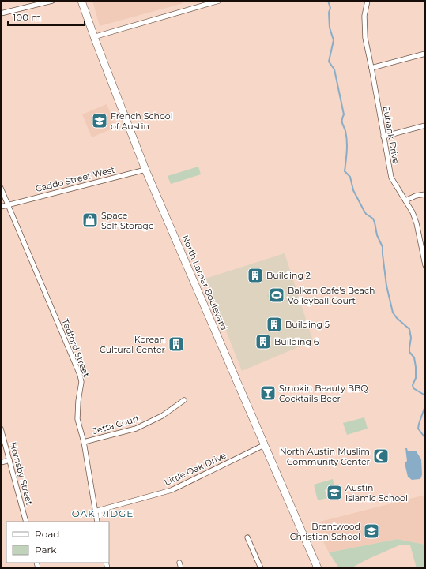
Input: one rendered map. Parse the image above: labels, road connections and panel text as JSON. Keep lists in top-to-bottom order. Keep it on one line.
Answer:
{"streets":{"main road":["North Lamar Boulevard"],"street":["Eubank Drive","Caddo Street West","Tedford Street","Jetta Court","Little Oak Drive","Hornsby Street"]},"crossings":[["Caddo Street West","North Lamar Boulevard"],["Caddo Street West","Tedford Street"],["North Lamar Boulevard","Little Oak Drive"],["Tedford Street","Jetta Court"],["Tedford Street","Little Oak Drive"]],"districts":["OAK RIDGE"],"places":{"school or university":["French School of Austin","Austin Islamic School","Brentwood Christian School"],"shop":["Space Self-Storage"],"building":["Building 2","Building 5","Building 6","Korean Cultural Center"],"sports":["Balkan Cafe's Beach Volleyball Court"],"bar":["Smokin Beauty BBQ Cocktails Beer"],"mosque":["North Austin Muslim Community Center"]},"legend":["Road","Park"],"scale_bar":"100 m"}
